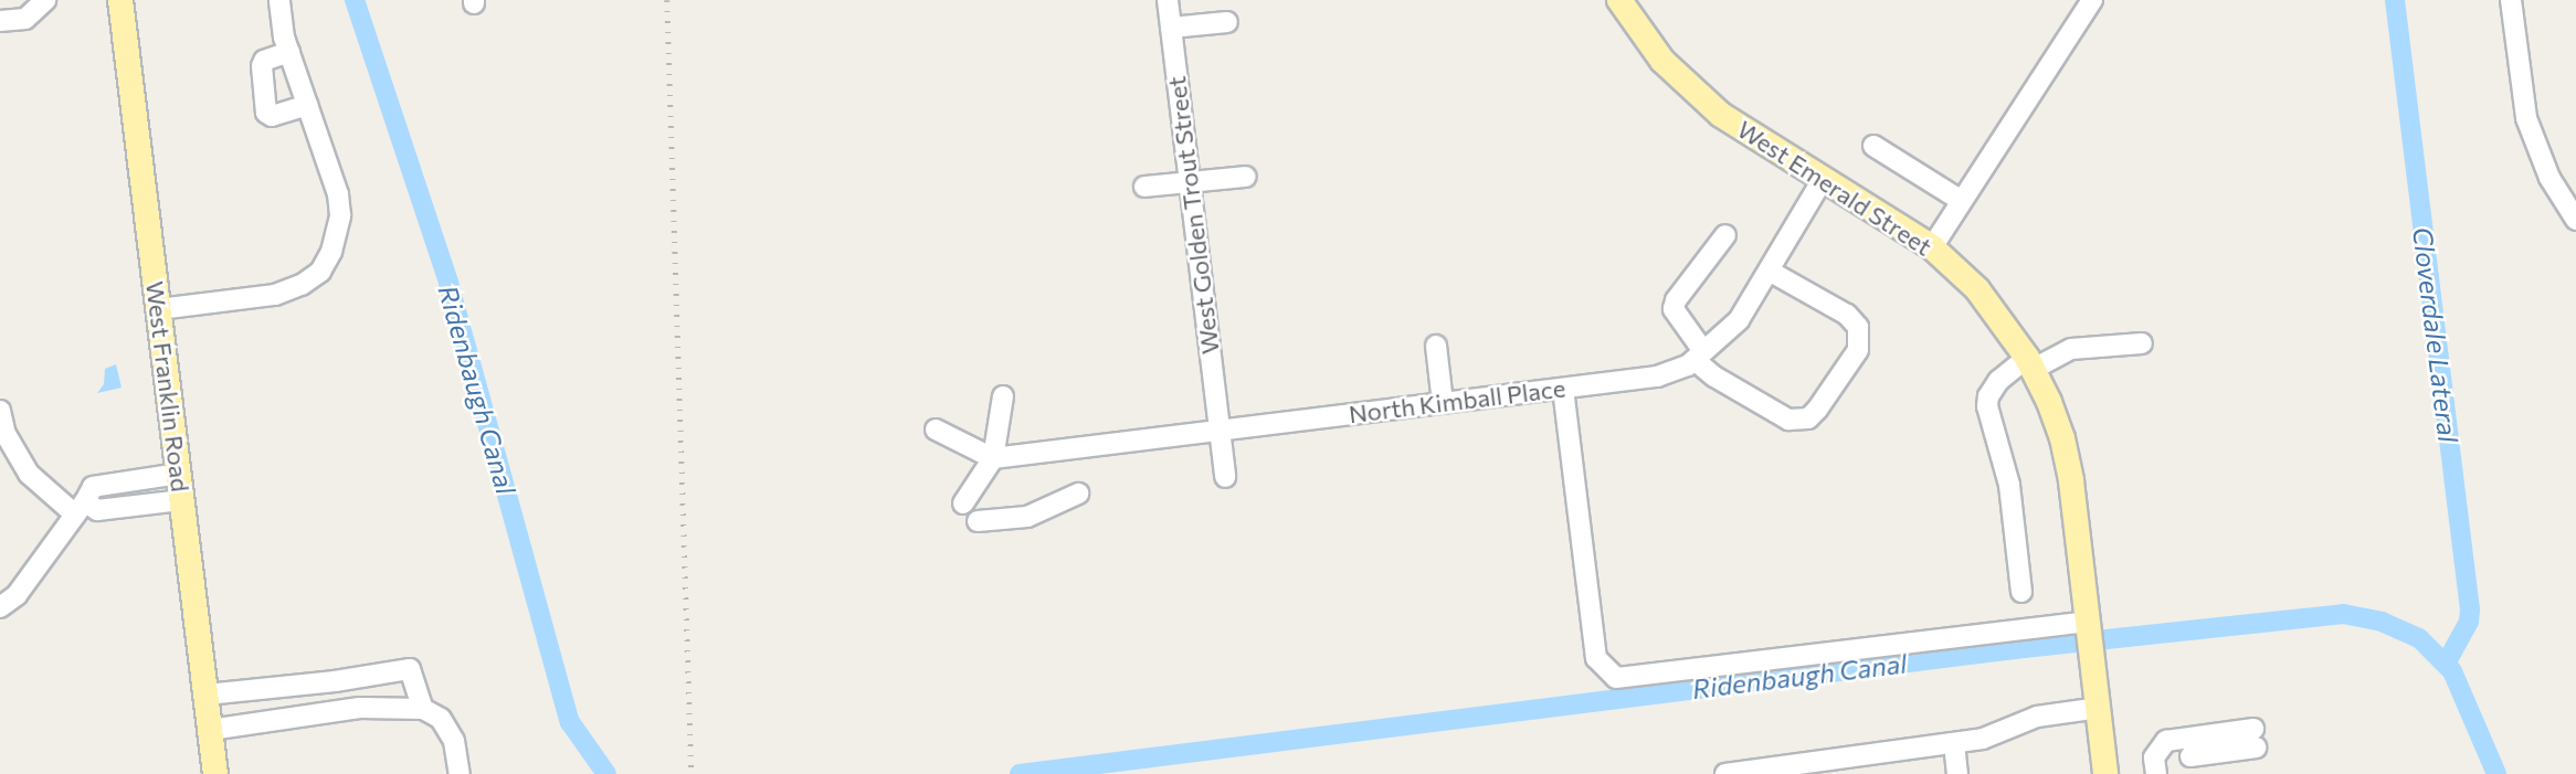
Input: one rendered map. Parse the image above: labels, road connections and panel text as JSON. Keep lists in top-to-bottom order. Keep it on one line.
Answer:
{"streets":{"main road":["West Emerald Street","West Franklin Road"],"street":["West Golden Trout Street","North Kimball Place"]},"crossings":[["West Emerald Street","North Kimball Place"],["West Golden Trout Street","North Kimball Place"]],"water":["Cloverdale Lateral","Ridenbaugh Canal"]}
